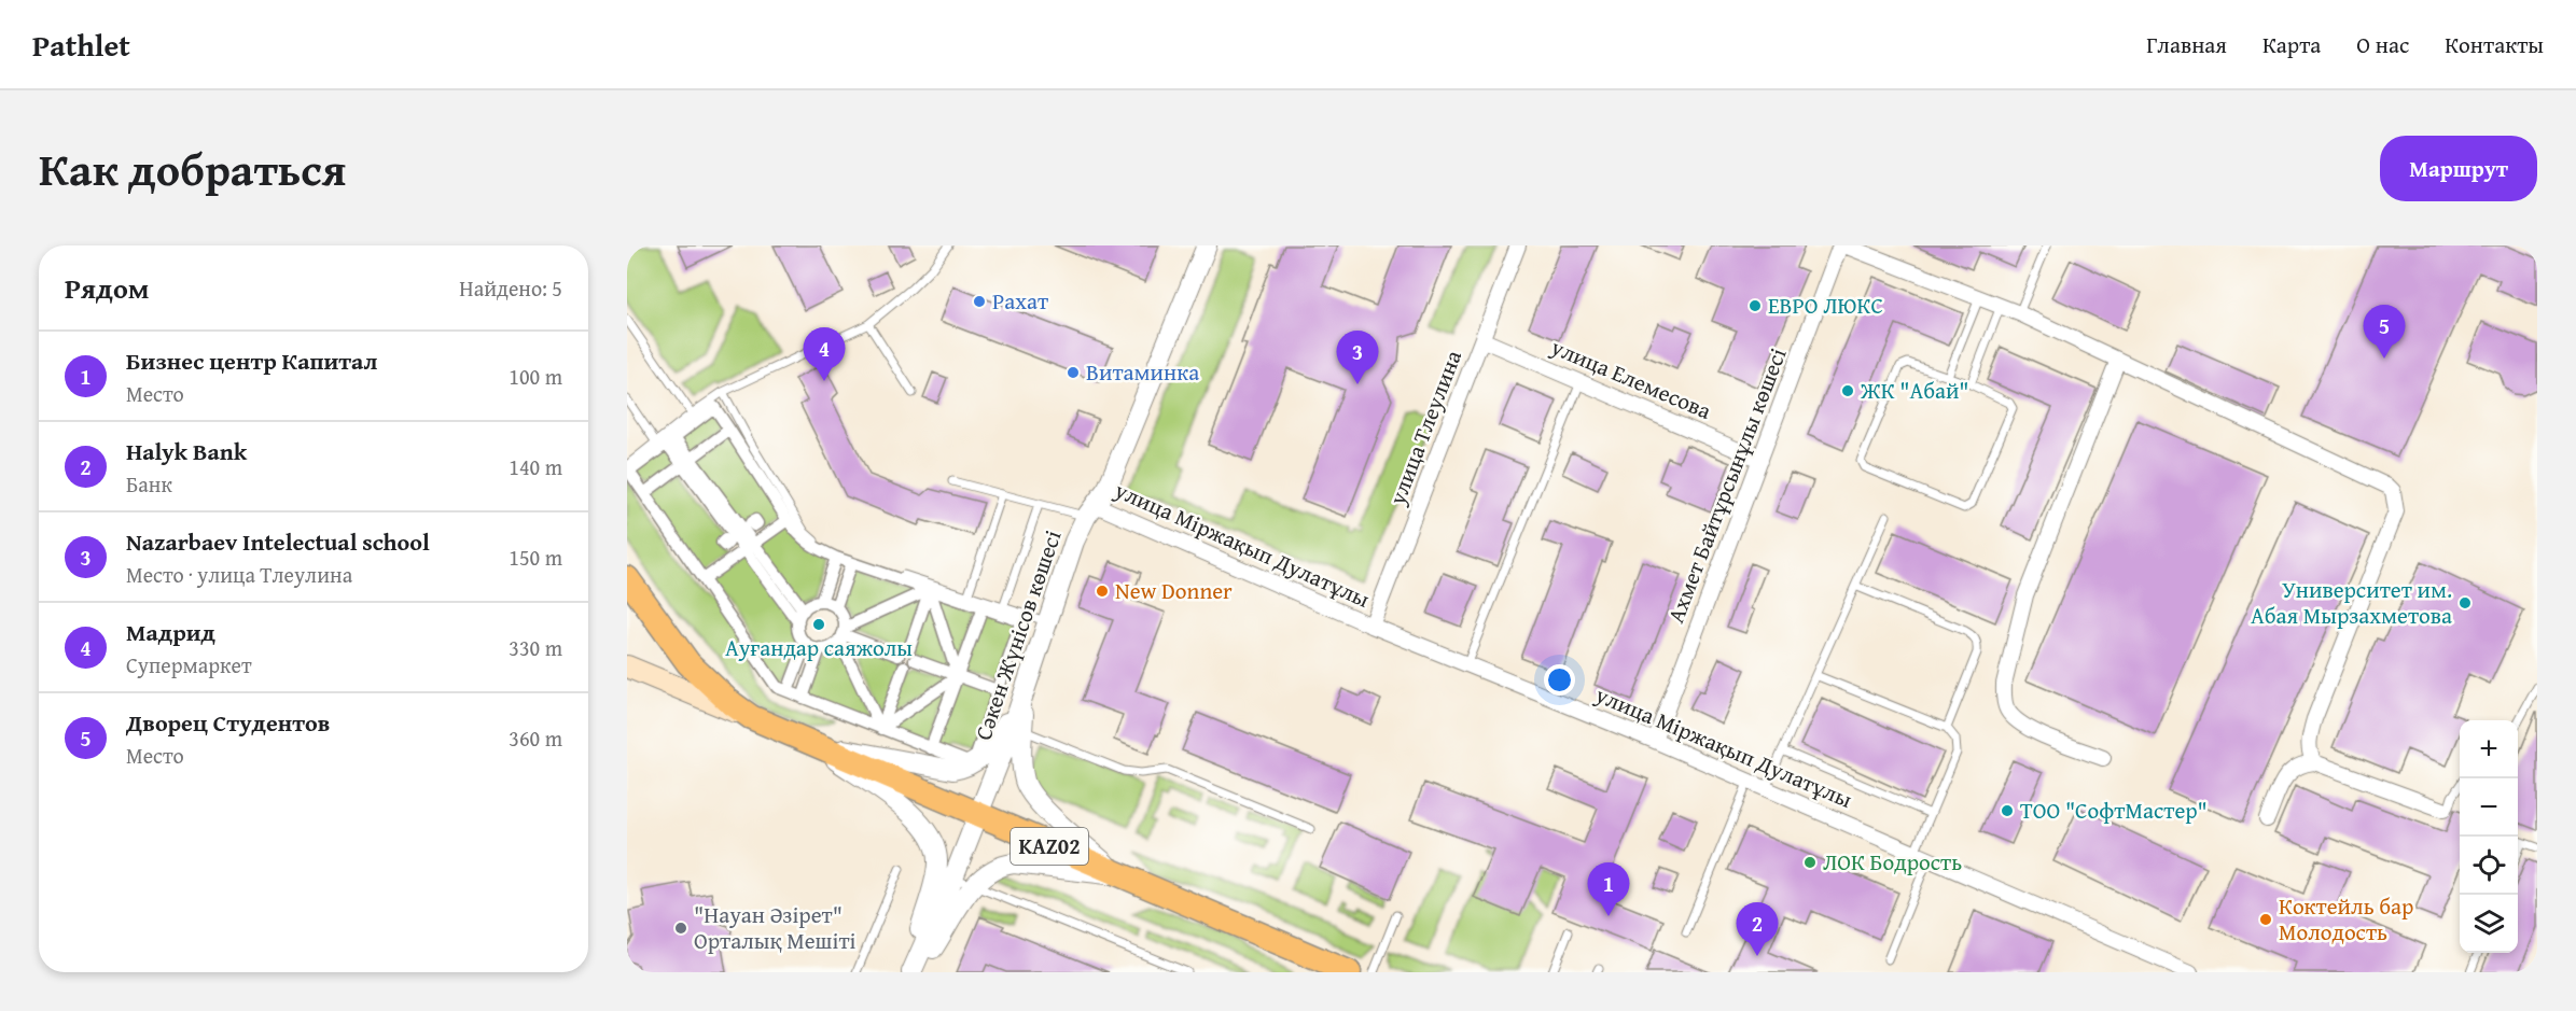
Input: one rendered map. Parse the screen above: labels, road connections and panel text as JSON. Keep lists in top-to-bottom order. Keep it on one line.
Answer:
{"streets":{"highway":["KАZ02"],"street":["улица Елемесова","улица Тлеулина","Ахмет Байтұрсынұлы көшесі","улица Міржақып Дулатұлы","Сәкен Жүнісов көшесі"]},"crossings":[["улица Елемесова","улица Тлеулина"],["улица Елемесова","Ахмет Байтұрсынұлы көшесі"],["улица Тлеулина","улица Міржақып Дулатұлы"],["Ахмет Байтұрсынұлы көшесі","улица Міржақып Дулатұлы"],["улица Міржақып Дулатұлы","Сәкен Жүнісов көшесі"],["Сәкен Жүнісов көшесі","KАZ02"]],"places":["Рахат","ЕВРО ЛЮКС","Витаминка","ЖК \"Абай\"","New Donner","Университет им. Абая Мырзахметова","Ауғандар саяжолы","ТОО \"СофтМастер\"","ЛОК Бодрость","Коктейль бар Молодость","\"Науан Әзірет\" Орталық Мешіті"],"page":{"header":"Pathlet","nav":["Главная","Карта","О нас","Контакты"],"title":"Как добраться","buttons":"Маршрут","heading":["Рядом","Найдено: 5"],"pins":["5","4","3","1","2"],"list":[{"mark":"1","name":"Бизнес центр Капитал","note":"Место","value":"100 m"},{"mark":"2","name":"Halyk Bank","note":"Банк","value":"140 m"},{"mark":"3","name":"Nazarbaev Intelectual school","note":"Место · улица Тлеулина","value":"150 m"},{"mark":"4","name":"Мадрид","note":"Супермаркет","value":"330 m"},{"mark":"5","name":"Дворец Студентов","note":"Место","value":"360 m"}],"map_buttons":["+","−"]}}
